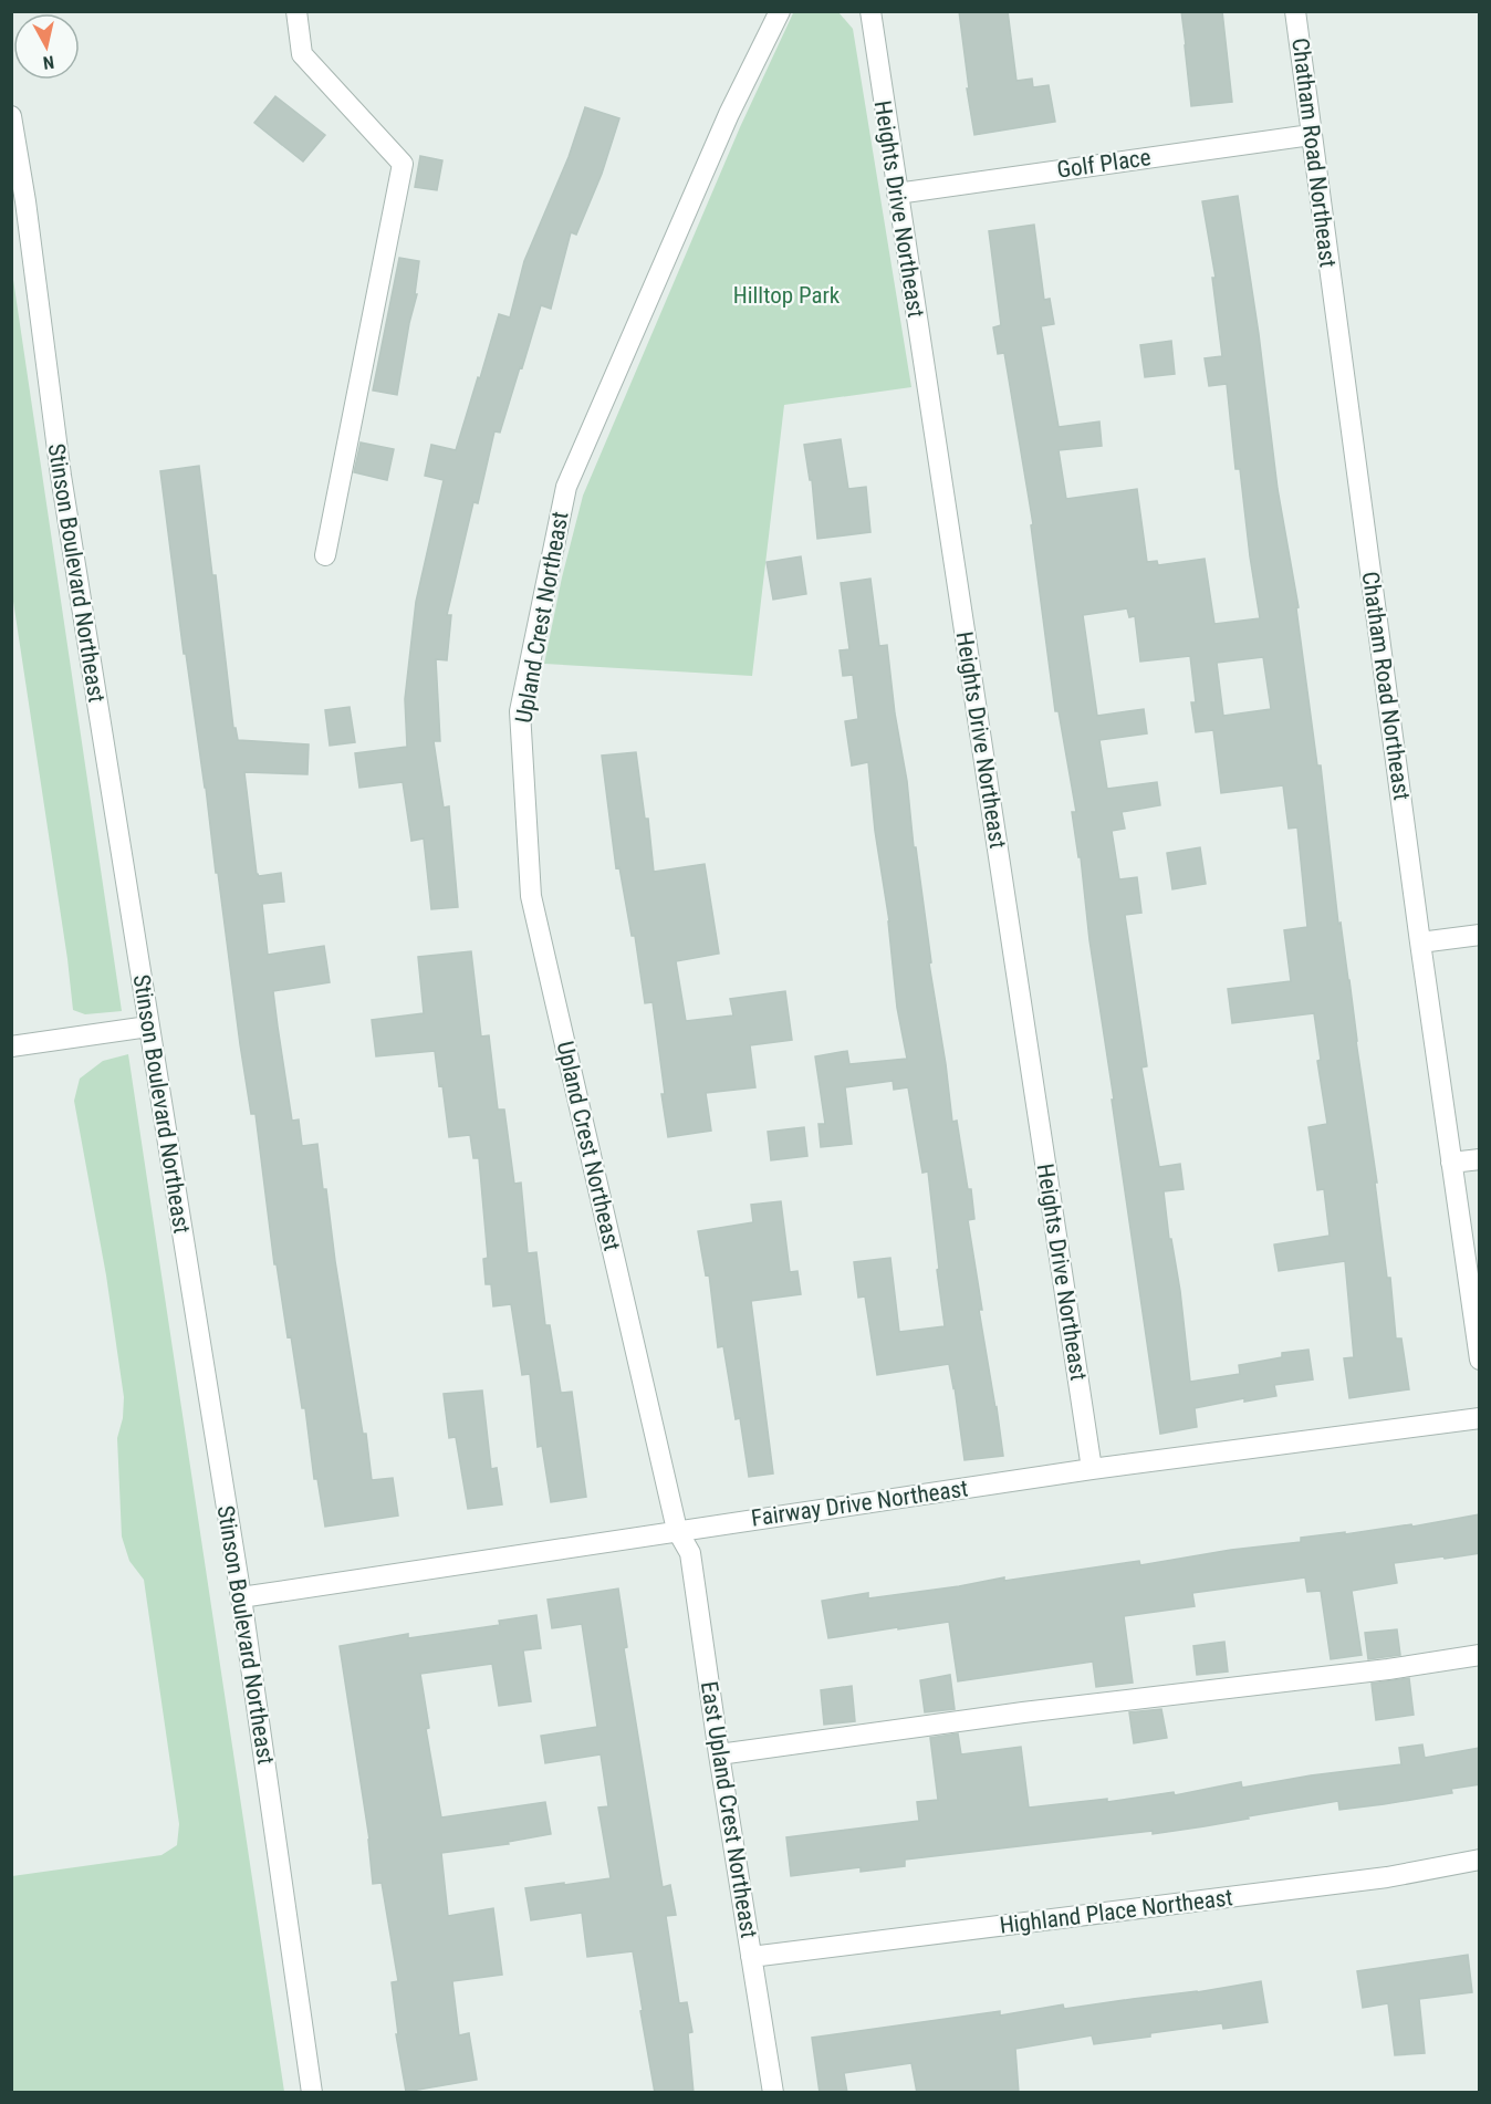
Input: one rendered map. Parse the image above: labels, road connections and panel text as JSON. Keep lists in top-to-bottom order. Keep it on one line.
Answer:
{"streets":{"street":["Chatham Road Northeast","Golf Place","Heights Drive Northeast","Stinson Boulevard Northeast","Upland Crest Northeast","Fairway Drive Northeast","East Upland Crest Northeast","Highland Place Northeast"]},"crossings":[["Chatham Road Northeast","Golf Place"],["Golf Place","Heights Drive Northeast"],["Heights Drive Northeast","Fairway Drive Northeast"],["Stinson Boulevard Northeast","Fairway Drive Northeast"],["Upland Crest Northeast","Fairway Drive Northeast"],["Upland Crest Northeast","East Upland Crest Northeast"],["Fairway Drive Northeast","East Upland Crest Northeast"],["East Upland Crest Northeast","Highland Place Northeast"]],"parks":["Hilltop Park"],"north":"bottom"}
